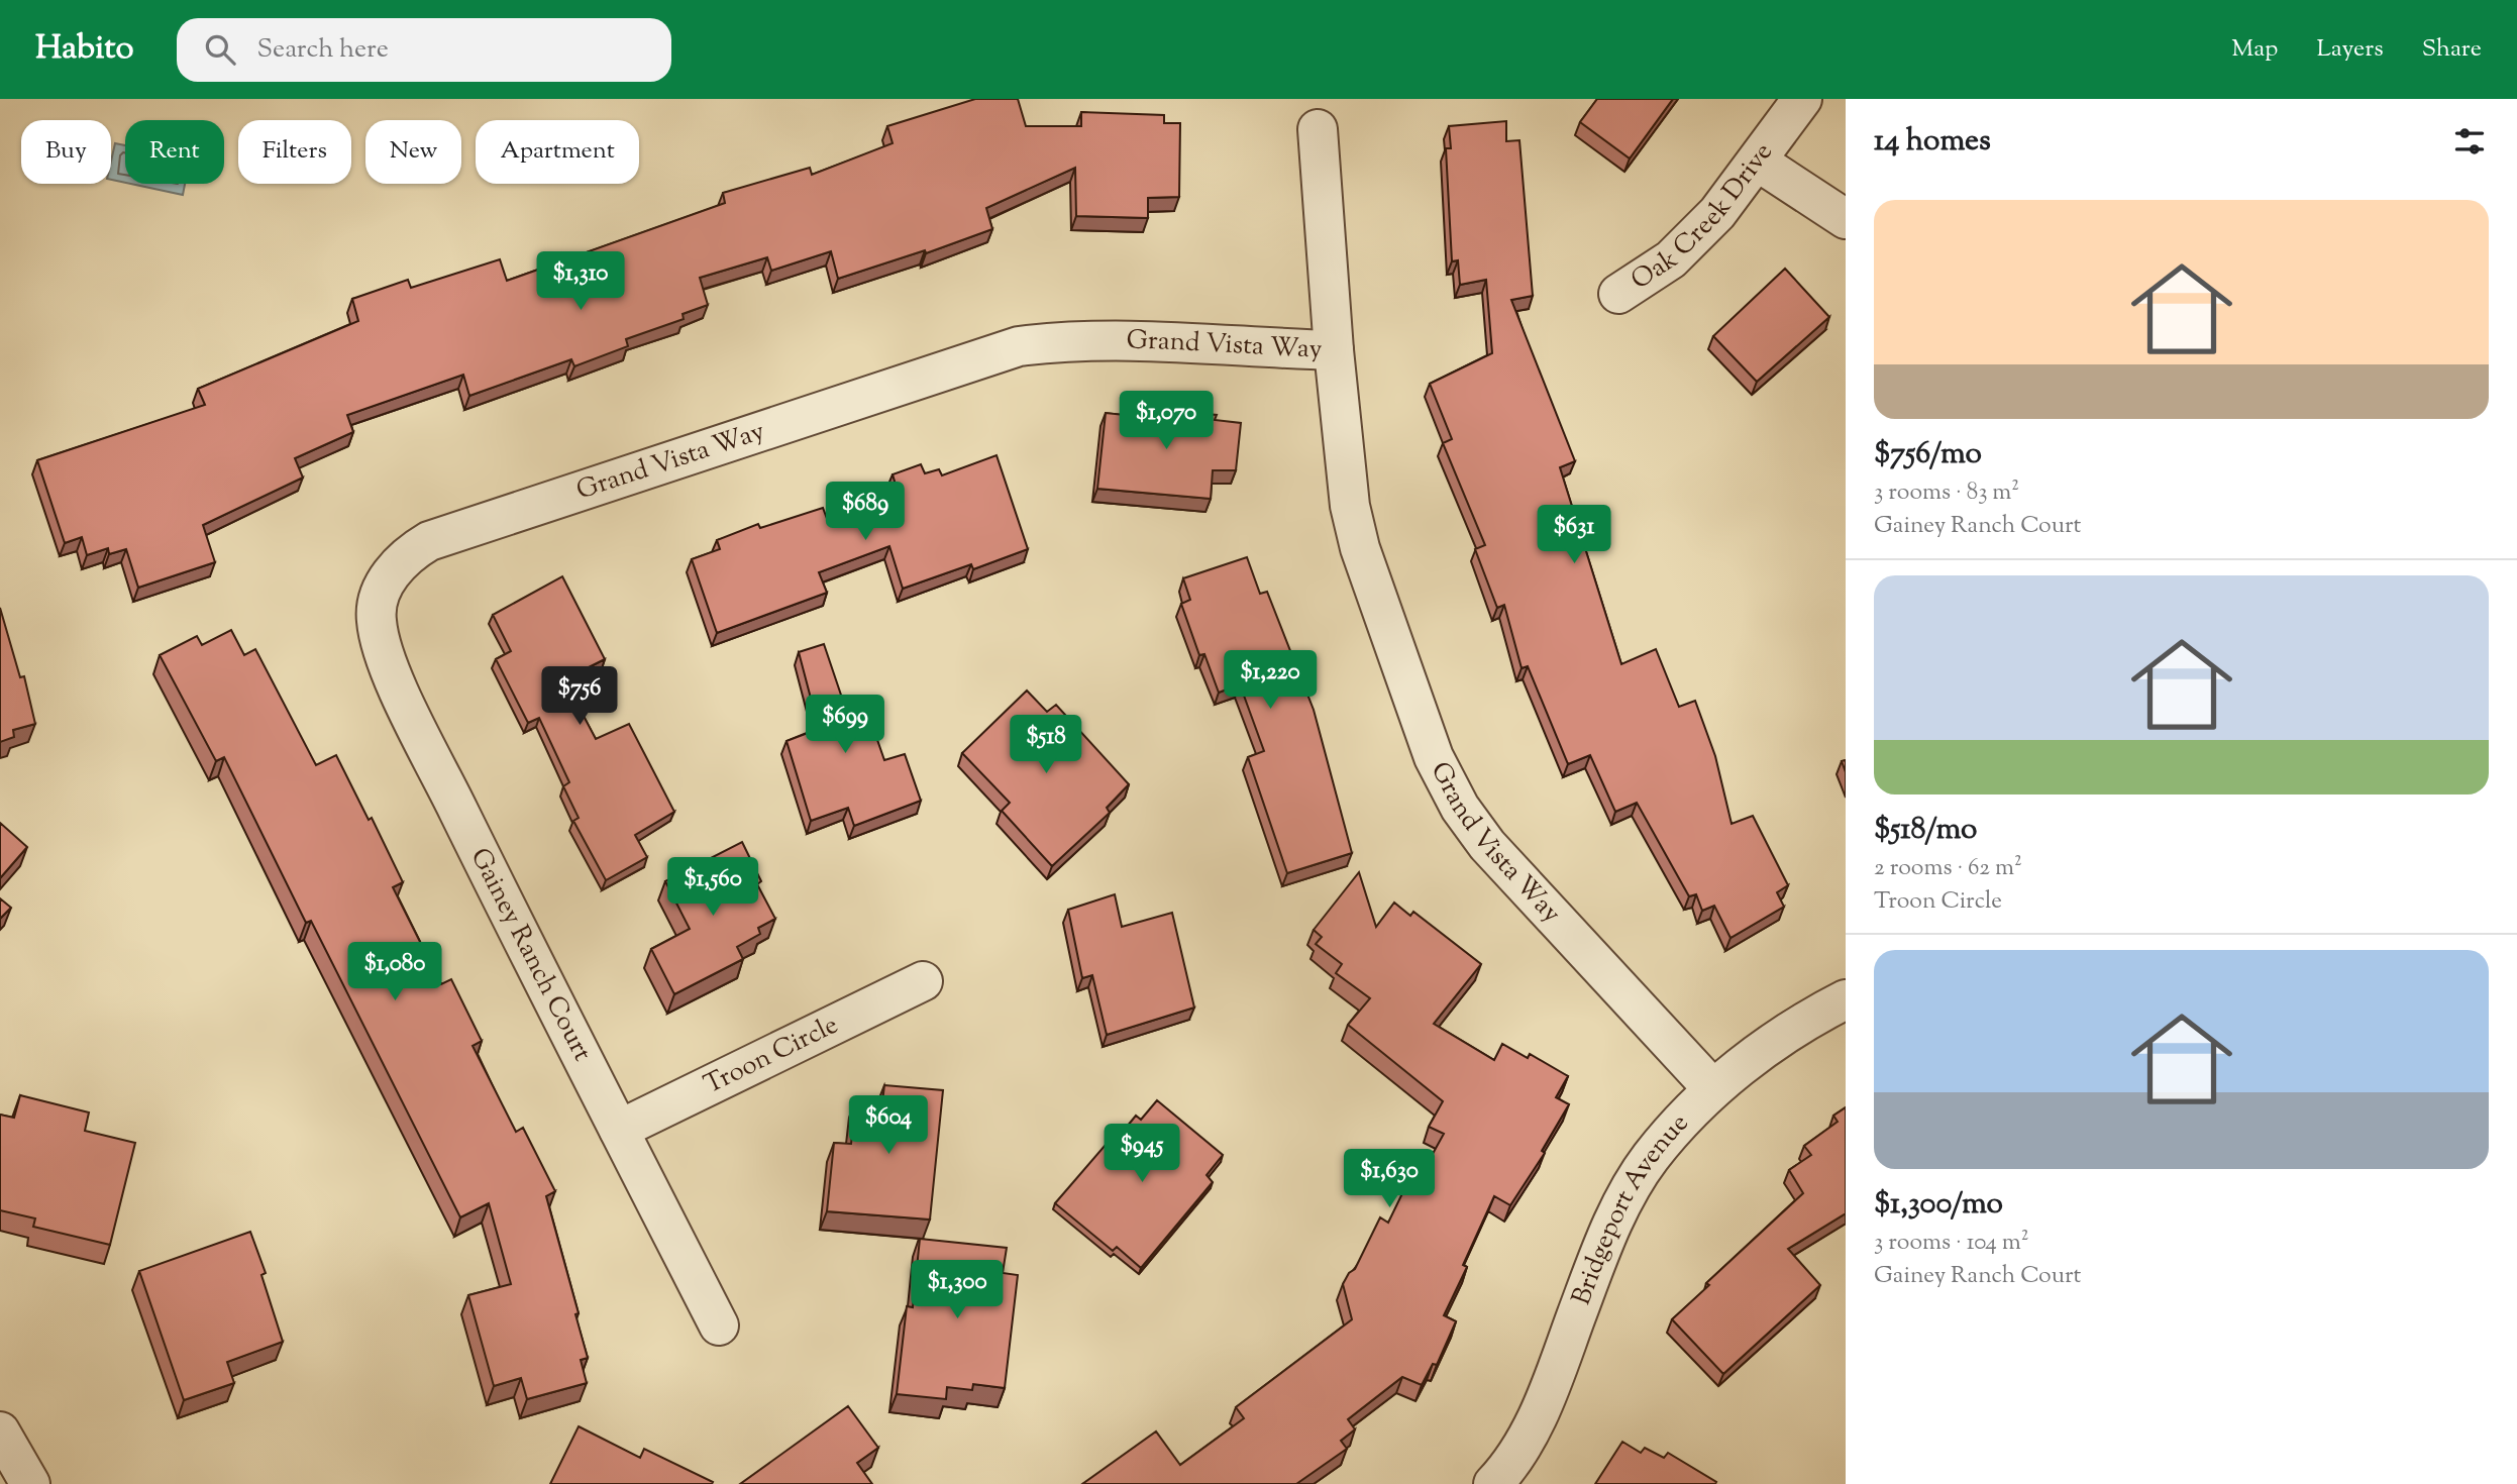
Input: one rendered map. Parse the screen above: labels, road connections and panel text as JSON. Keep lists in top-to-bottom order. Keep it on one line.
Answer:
{"streets":{"street":["Oak Creek Drive","Grand Vista Way","Gainey Ranch Court","Troon Circle","Bridgeport Avenue"]},"crossings":[["Grand Vista Way","Gainey Ranch Court"],["Grand Vista Way","Bridgeport Avenue"],["Gainey Ranch Court","Troon Circle"]],"page":{"header":"Habito","search":"Search here","nav":["Map","Layers","Share"],"heading":"14 homes","chip":["Buy","Rent","Filters","New","Apartment"],"list":[{"name":"$756/mo","note":"3 rooms · 83 m² · Gainey Ranch Court"},{"name":"$518/mo","note":"2 rooms · 62 m² · Troon Circle"},{"name":"$1,300/mo","note":"3 rooms · 104 m² · Gainey Ranch Court"}],"price":["$1,310","$1,070","$689","$631","$1,220","$756","$699","$518","$1,560","$1,080","$604","$945","$1,630","$1,300"]}}
